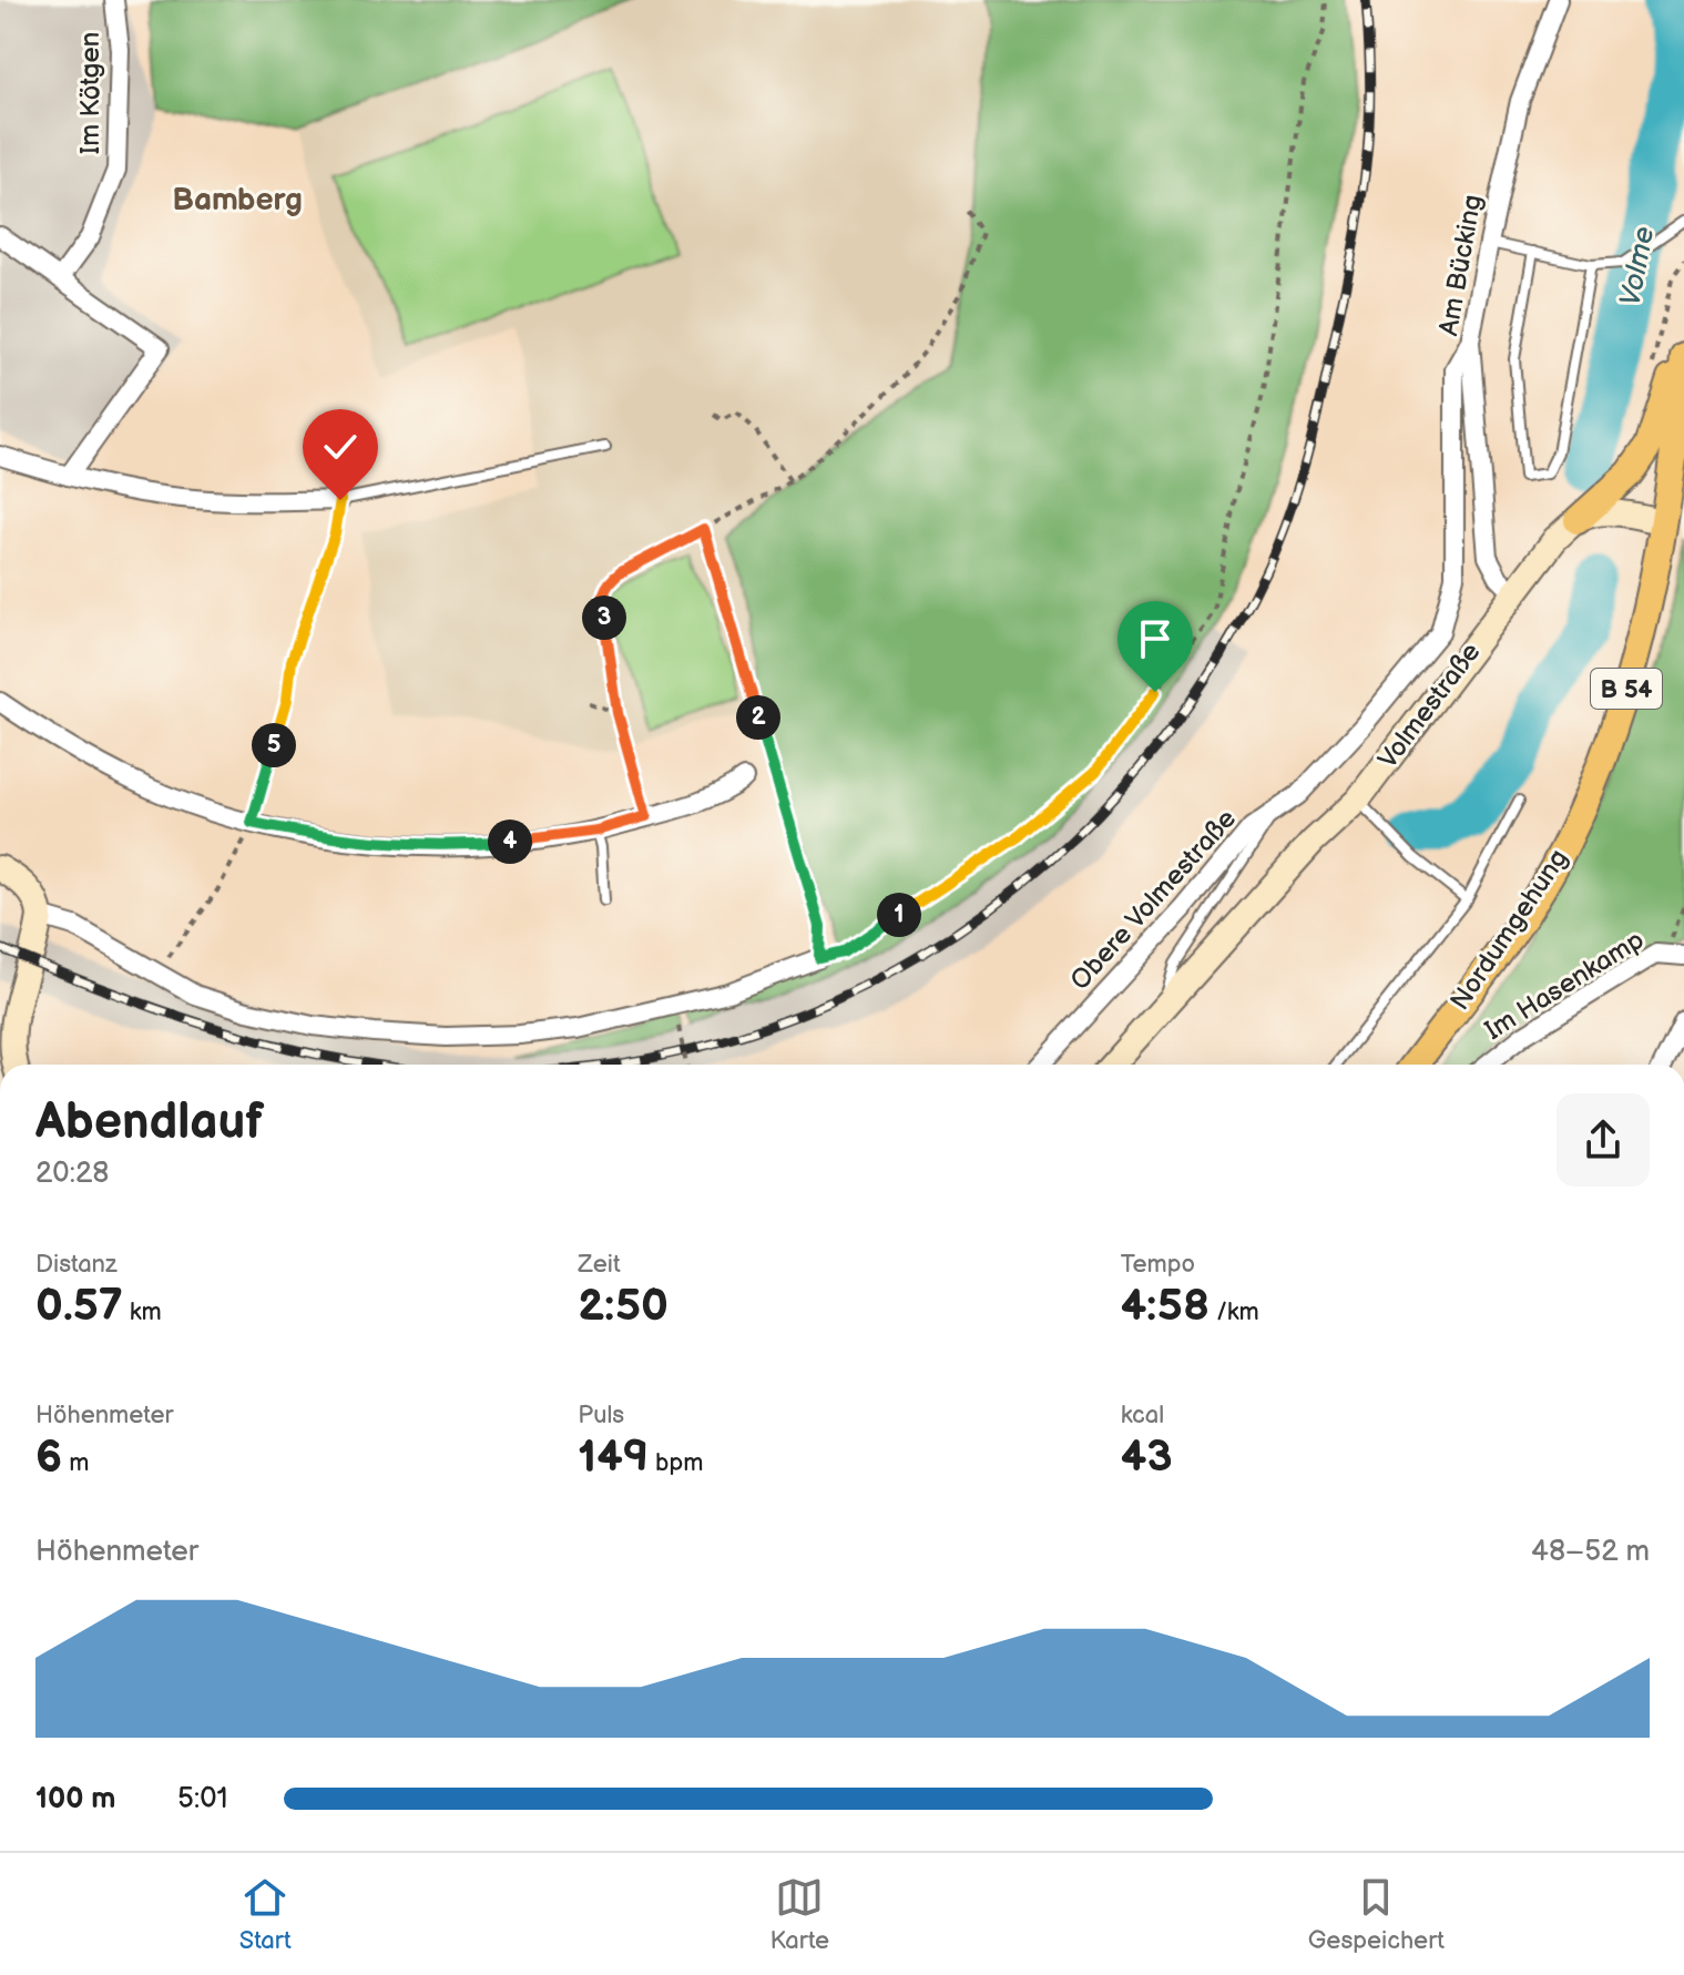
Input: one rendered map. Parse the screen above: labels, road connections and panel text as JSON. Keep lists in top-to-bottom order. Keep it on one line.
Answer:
{"streets":{"main road":["B 54","Volmestraße","Nordumgehung"],"street":["Im Kötgen","Am Bücking","Obere Volmestraße","Im Hasenkamp"]},"crossings":[["Am Bücking","Volmestraße"],["Am Bücking","Obere Volmestraße"],["B 54","Nordumgehung"]],"districts":["Bamberg"],"water":["Volme"],"page":{"pins":["3","2","5","4","1"],"heading":["Abendlauf","20:28"],"stats":[["Distanz","0.57 km"],["Zeit","2:50"],["Tempo","4:58 /km"],["Höhenmeter","6 m"],["Puls","149 bpm"],["kcal","43"]],"chart":["Höhenmeter","48–52 m"],"list":[{"name":"100 m","note":"5:01"}],"tabs":["Start","Karte","Gespeichert"]}}
